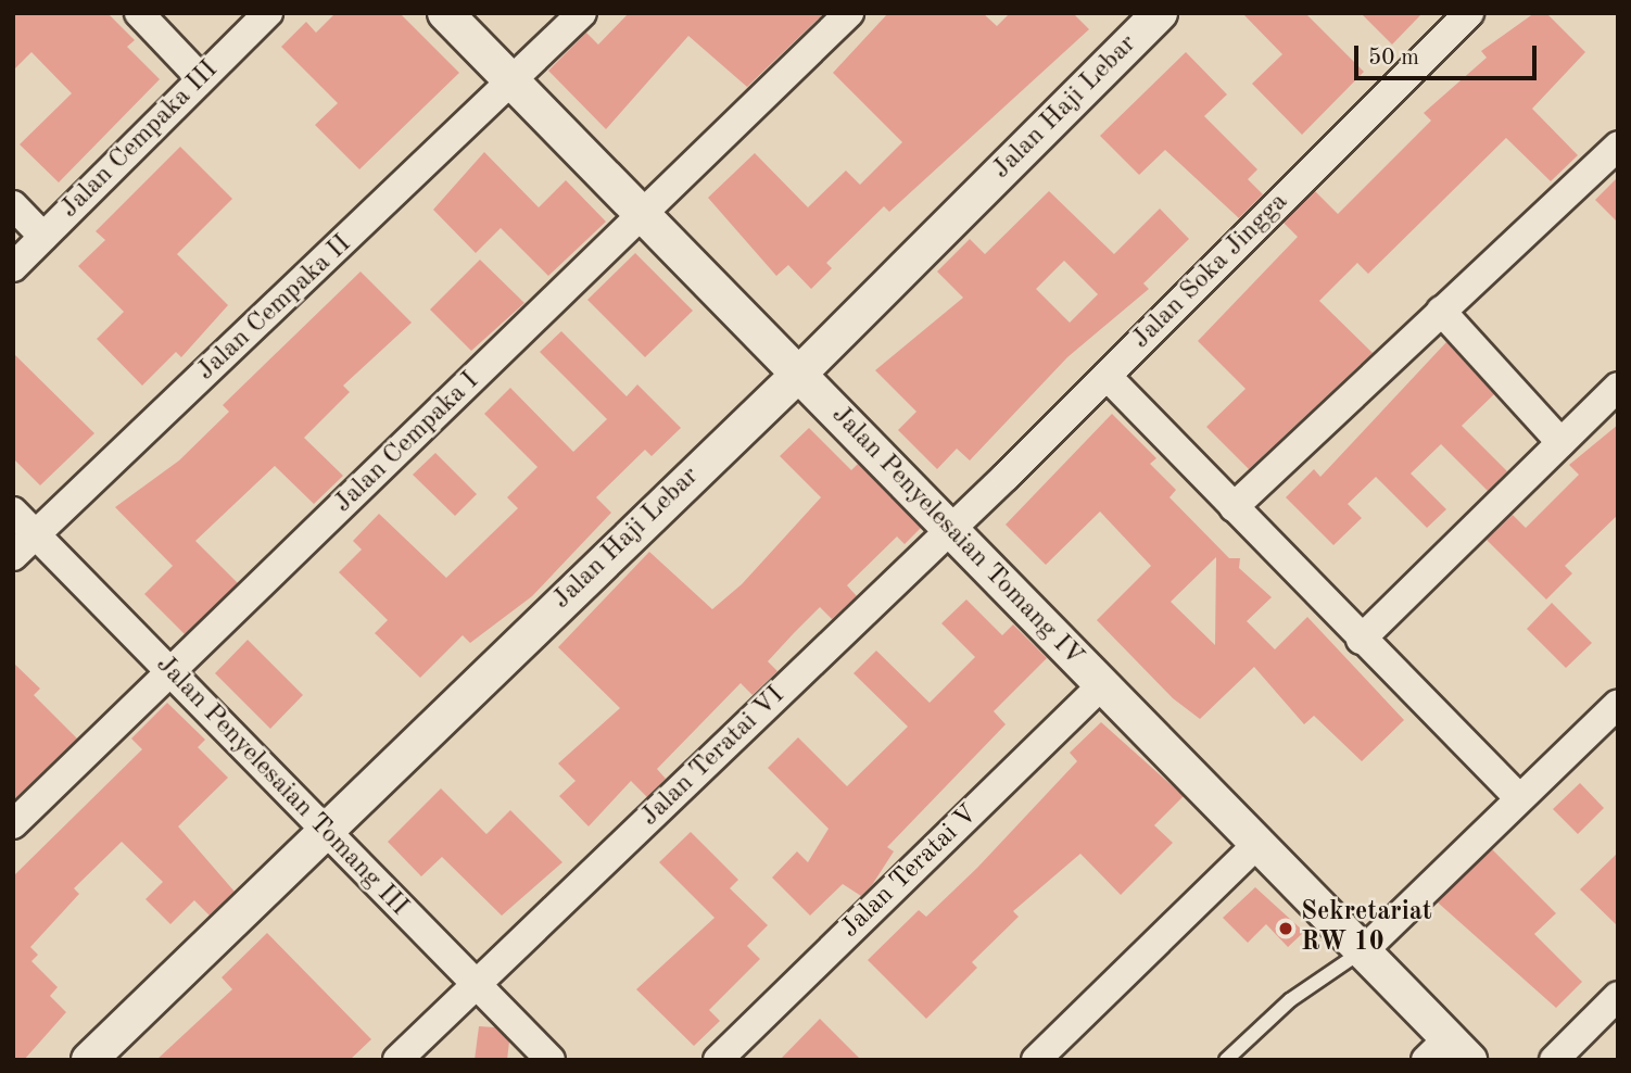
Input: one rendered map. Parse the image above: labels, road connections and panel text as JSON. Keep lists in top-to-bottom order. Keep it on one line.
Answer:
{"streets":{"street":["Jalan Haji Lebar","Jalan Cempaka III","Jalan Soka Jingga","Jalan Cempaka II","Jalan Cempaka I","Jalan Penyelesaian Tomang IV","Jalan Teratai VI","Jalan Penyelesaian Tomang III","Jalan Teratai V"]},"crossings":[["Jalan Haji Lebar","Jalan Penyelesaian Tomang IV"],["Jalan Haji Lebar","Jalan Penyelesaian Tomang III"],["Jalan Soka Jingga","Jalan Penyelesaian Tomang IV"],["Jalan Soka Jingga","Jalan Teratai VI"],["Jalan Cempaka II","Jalan Penyelesaian Tomang IV"],["Jalan Cempaka II","Jalan Penyelesaian Tomang III"],["Jalan Cempaka I","Jalan Penyelesaian Tomang IV"],["Jalan Cempaka I","Jalan Penyelesaian Tomang III"],["Jalan Penyelesaian Tomang IV","Jalan Teratai VI"],["Jalan Penyelesaian Tomang IV","Jalan Teratai V"],["Jalan Teratai VI","Jalan Penyelesaian Tomang III"]],"places":["Sekretariat RW 10"],"scale_bar":"50 m"}
